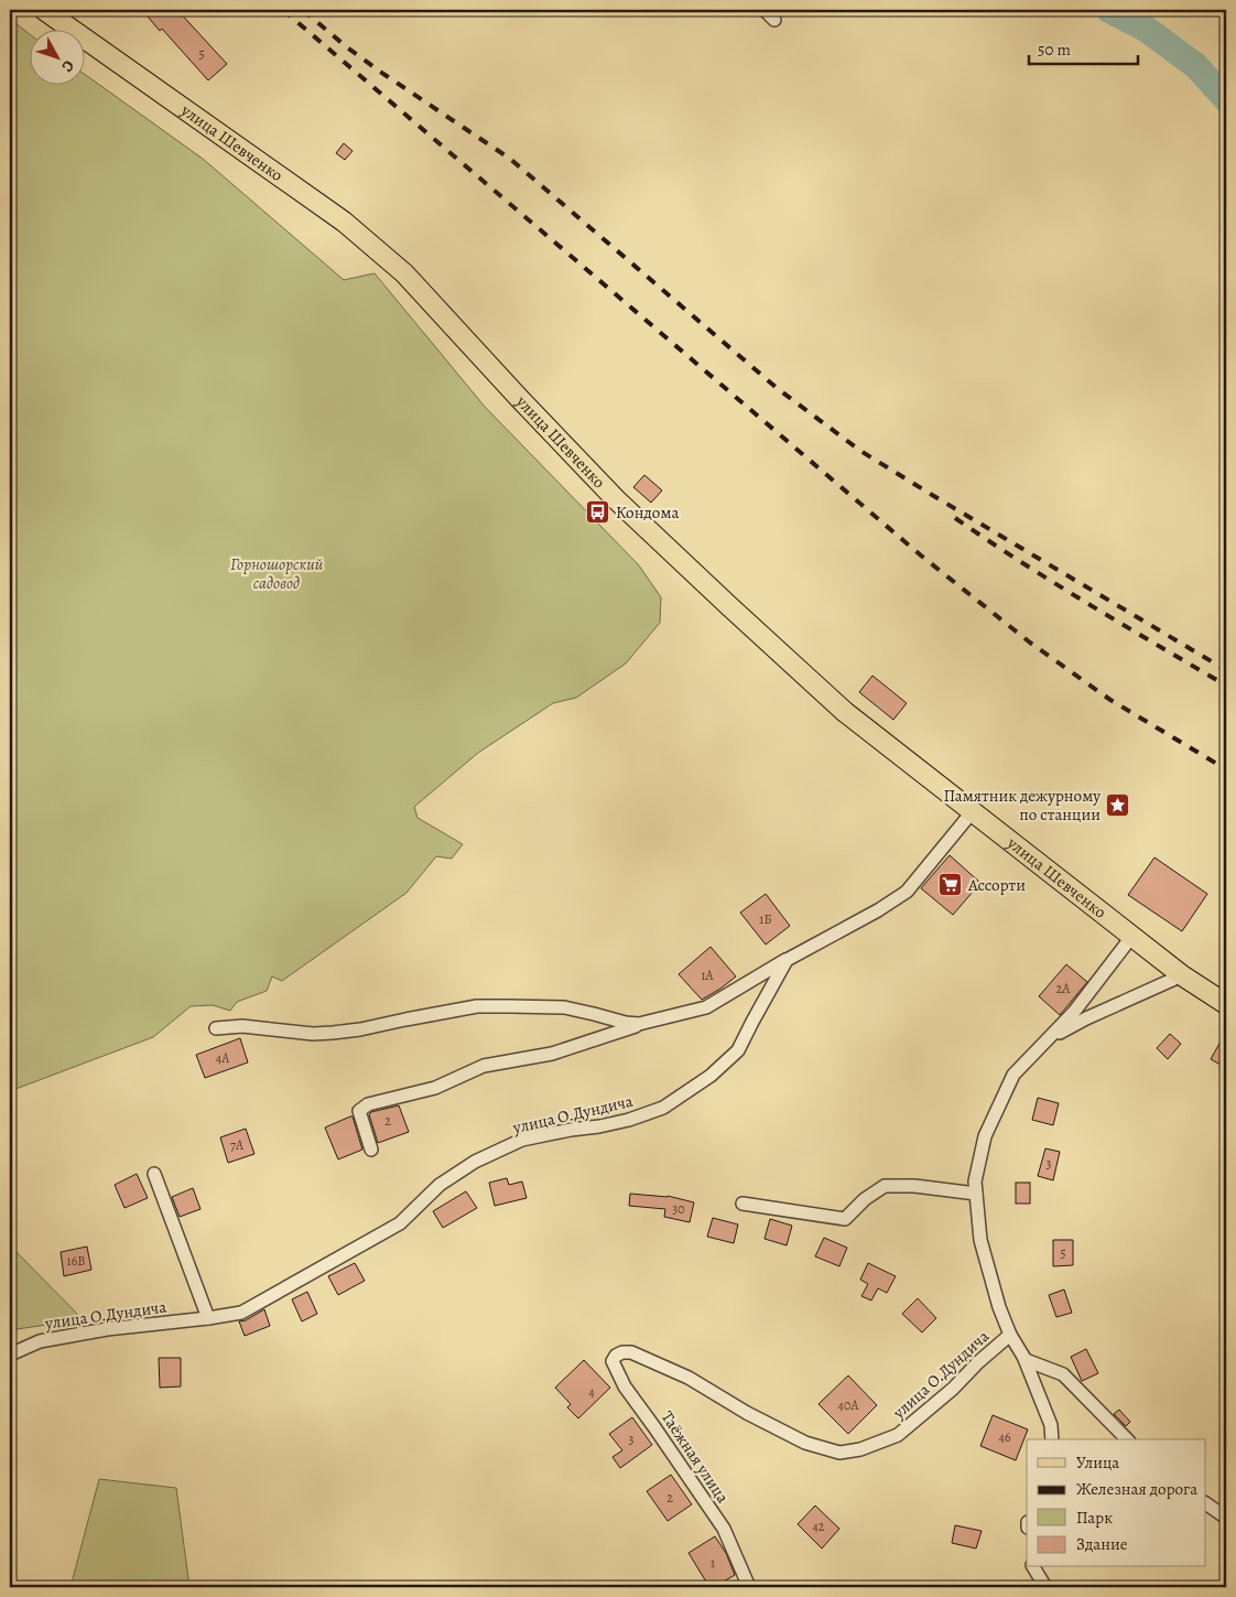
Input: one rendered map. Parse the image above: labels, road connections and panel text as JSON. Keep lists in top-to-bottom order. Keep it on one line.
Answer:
{"streets":{"main road":["улица Шевченко"],"street":["улица О.Дундича","Таёжная улица"]},"crossings":[["улица Шевченко","улица О.Дундича"],["улица О.Дундича","Таёжная улица"]],"parks":["Горношорский садовод"],"places":{"bus stop":["Кондома"],"place":["Памятник дежурному по станции"],"supermarket":["Ассорти"]},"house_numbers":["5","1Б","1А","2А","4А","2","7А","3","30","5","16В","4","40А","46","3","2","42","1"],"legend":["Улица","Железная дорога","Парк","Здание"],"scale_bar":"50 m","north":"bottom right"}
